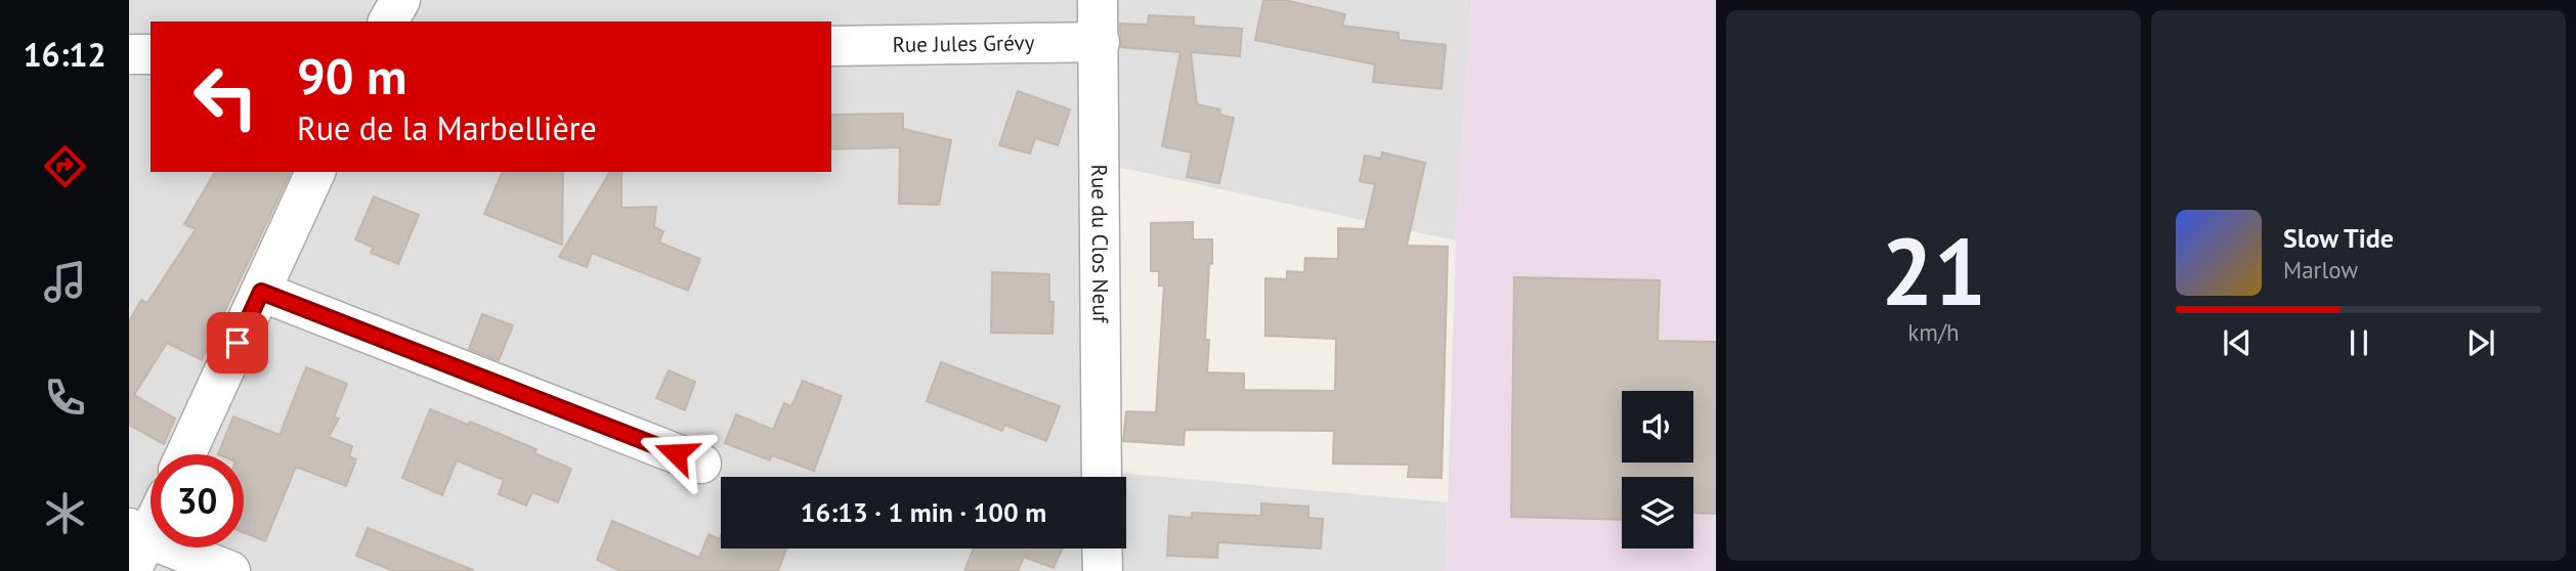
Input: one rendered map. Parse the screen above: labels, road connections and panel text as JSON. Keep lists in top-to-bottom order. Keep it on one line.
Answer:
{"streets":{"street":["Rue Jules Grévy","Rue du Clos Neuf"]},"crossings":[["Rue Jules Grévy","Rue du Clos Neuf"]],"page":{"tabs":"16:12","tile":["21","km/h"],"turn":["90 m","Rue de la Marbellière"],"song":["Slow Tide","Marlow"],"limit":"30","trip":"16:13 · 1 min · 100 m"}}
